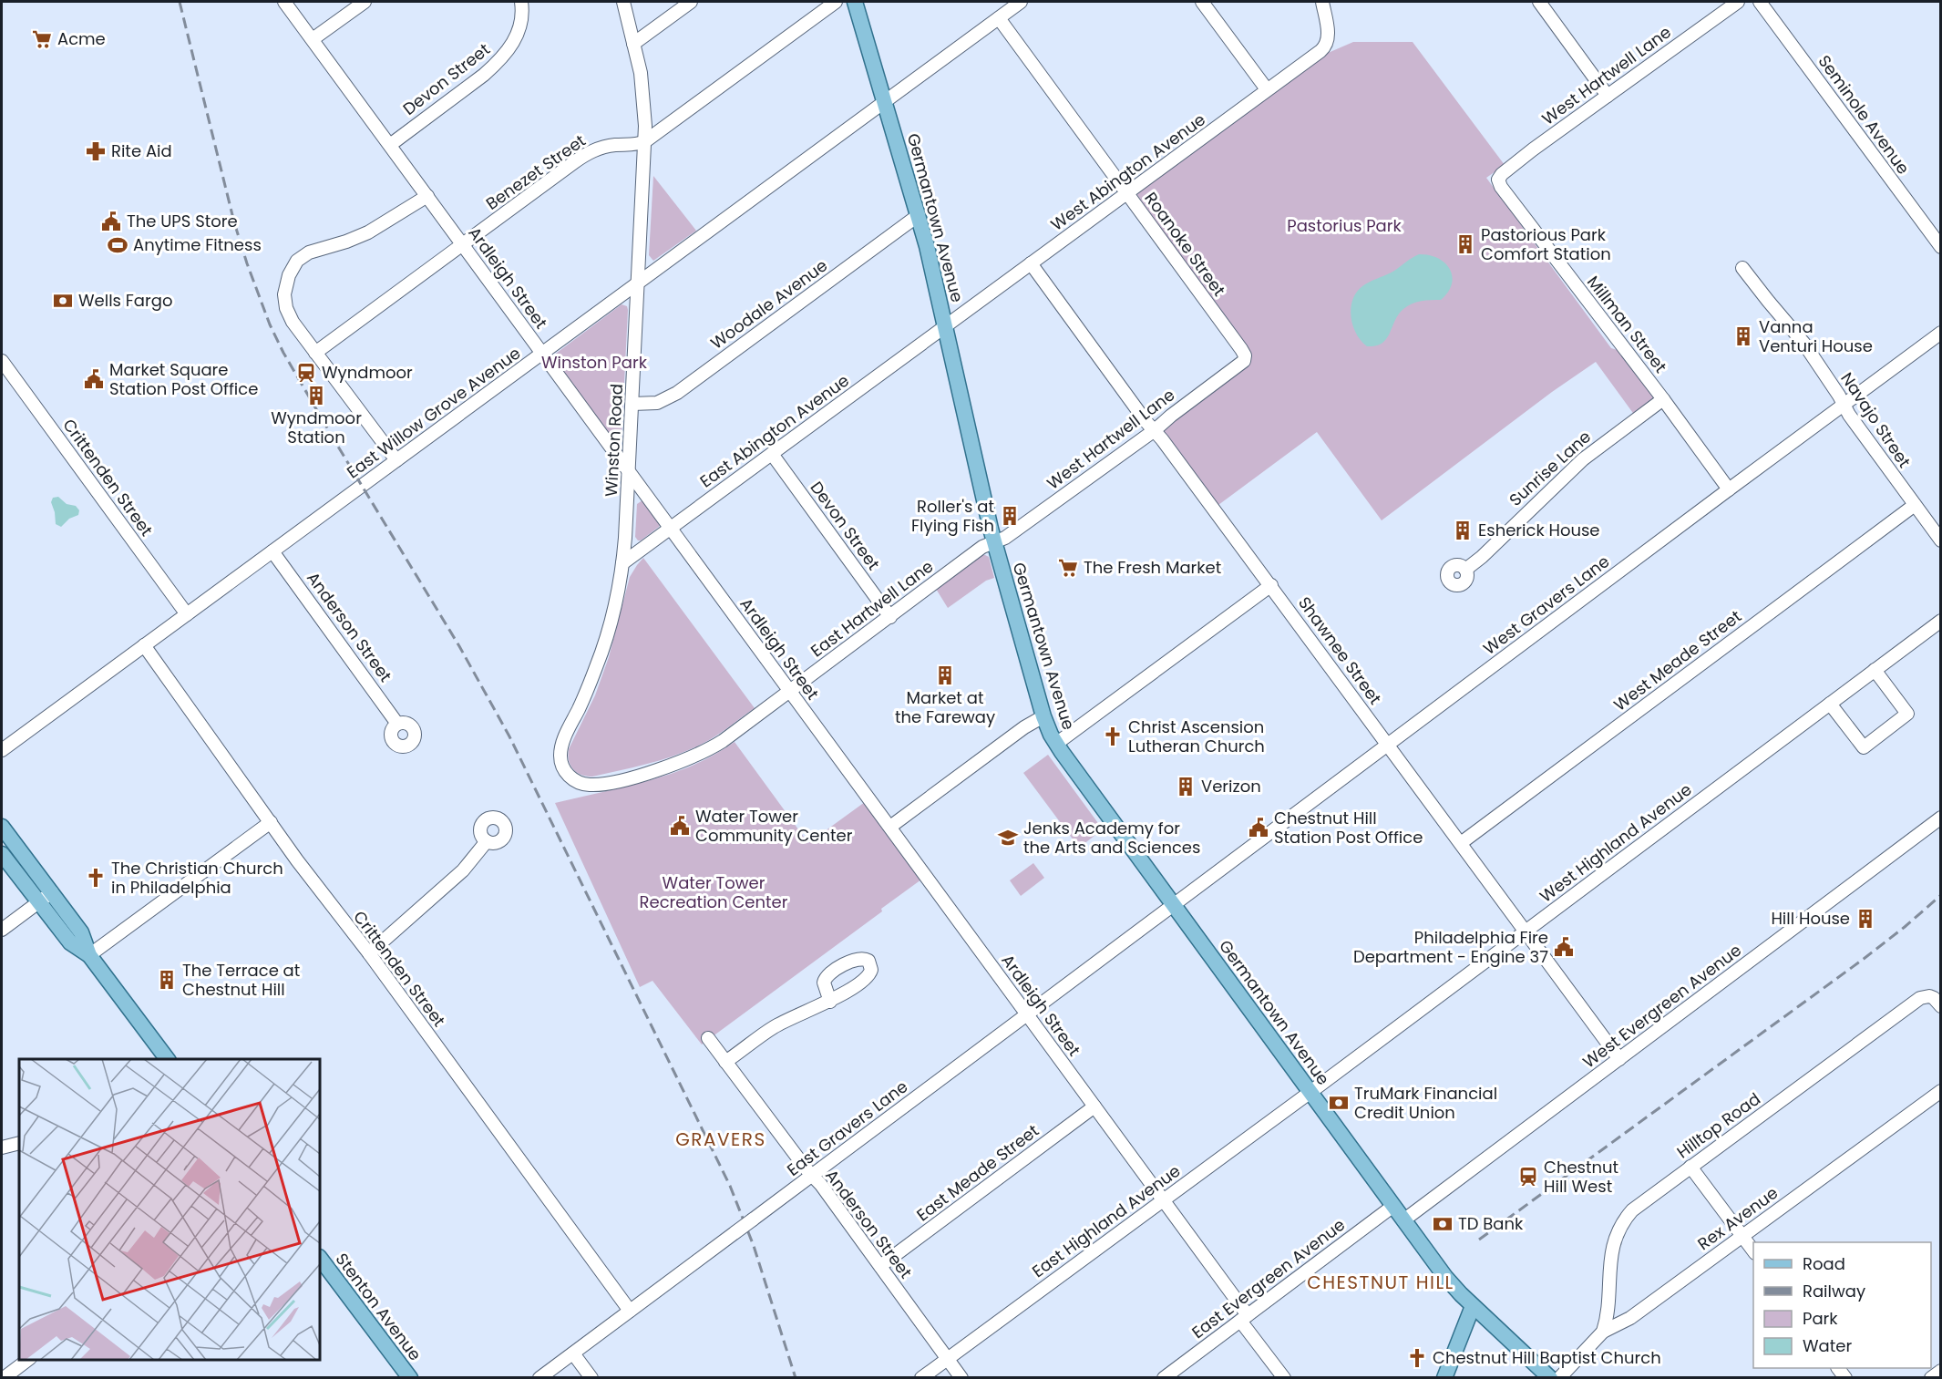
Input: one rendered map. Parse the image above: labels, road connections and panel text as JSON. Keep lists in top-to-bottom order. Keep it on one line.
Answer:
{"streets":{"main road":["Germantown Avenue","Stenton Avenue"],"street":["West Hartwell Lane","Devon Street","Seminole Avenue","Benezet Street","West Abington Avenue","Roanoke Street","Ardleigh Street","Woodale Avenue","Millman Street","East Willow Grove Avenue","Navajo Street","East Abington Avenue","Winston Road","Sunrise Lane","Crittenden Street","West Gravers Lane","East Hartwell Lane","Anderson Street","Shawnee Street","West Meade Street","West Highland Avenue","West Evergreen Avenue","Hilltop Road","East Gravers Lane","East Meade Street","Rex Avenue","East Highland Avenue","East Evergreen Avenue"]},"crossings":[["West Hartwell Lane","Germantown Avenue"],["West Hartwell Lane","Roanoke Street"],["West Hartwell Lane","Millman Street"],["West Hartwell Lane","East Hartwell Lane"],["West Hartwell Lane","Shawnee Street"],["Devon Street","Ardleigh Street"],["Devon Street","East Abington Avenue"],["Devon Street","East Hartwell Lane"],["Benezet Street","Ardleigh Street"],["Benezet Street","Winston Road"],["West Abington Avenue","Germantown Avenue"],["West Abington Avenue","Roanoke Street"],["West Abington Avenue","East Abington Avenue"],["West Abington Avenue","Shawnee Street"],["Germantown Avenue","Woodale Avenue"],["Germantown Avenue","East Willow Grove Avenue"],["Germantown Avenue","East Abington Avenue"],["Germantown Avenue","West Gravers Lane"],["Germantown Avenue","East Hartwell Lane"],["Germantown Avenue","West Highland Avenue"],["Germantown Avenue","West Evergreen Avenue"],["Germantown Avenue","East Gravers Lane"],["Germantown Avenue","East Highland Avenue"],["Germantown Avenue","East Evergreen Avenue"],["Roanoke Street","East Willow Grove Avenue"],["Ardleigh Street","East Willow Grove Avenue"],["Ardleigh Street","East Abington Avenue"],["Ardleigh Street","Winston Road"],["Ardleigh Street","East Hartwell Lane"],["Ardleigh Street","East Gravers Lane"],["Ardleigh Street","East Meade Street"],["Ardleigh Street","East Highland Avenue"],["Ardleigh Street","East Evergreen Avenue"],["Woodale Avenue","Winston Road"],["Millman Street","Sunrise Lane"],["Millman Street","West Gravers Lane"],["East Willow Grove Avenue","Winston Road"],["East Willow Grove Avenue","Crittenden Street"],["East Willow Grove Avenue","Anderson Street"],["Navajo Street","West Gravers Lane"],["Navajo Street","West Meade Street"],["East Abington Avenue","Winston Road"],["Winston Road","East Hartwell Lane"],["Crittenden Street","East Gravers Lane"],["West Gravers Lane","Shawnee Street"],["West Gravers Lane","East Gravers Lane"],["Anderson Street","East Gravers Lane"],["Anderson Street","East Meade Street"],["Anderson Street","East Highland Avenue"],["Shawnee Street","West Meade Street"],["Shawnee Street","West Highland Avenue"],["Shawnee Street","West Evergreen Avenue"],["West Highland Avenue","East Highland Avenue"],["Hilltop Road","Rex Avenue"]],"districts":["GRAVERS","CHESTNUT HILL"],"parks":["Pastorius Park","Winston Park","Water Tower Recreation Center"],"places":{"supermarket":["Acme","The Fresh Market"],"pharmacy":["Rite Aid"],"public building":["The UPS Store","Market Square Station Post Office","Water Tower Community Center","Chestnut Hill Station Post Office","Philadelphia Fire Department - Engine 37"],"building":["Pastorious Park Comfort Station","Vanna Venturi House","Wyndmoor Station","Roller's at Flying Fish","Esherick House","Market at the Fareway","Verizon","Hill House","The Terrace at Chestnut Hill"],"sports":["Anytime Fitness"],"bank":["Wells Fargo","TruMark Financial Credit Union","TD Bank"],"station":["Wyndmoor","Chestnut Hill West"],"church":["Christ Ascension Lutheran Church","The Christian Church in Philadelphia","Chestnut Hill Baptist Church"],"school or university":["Jenks Academy for the Arts and Sciences"]},"legend":["Road","Railway","Park","Water"]}
